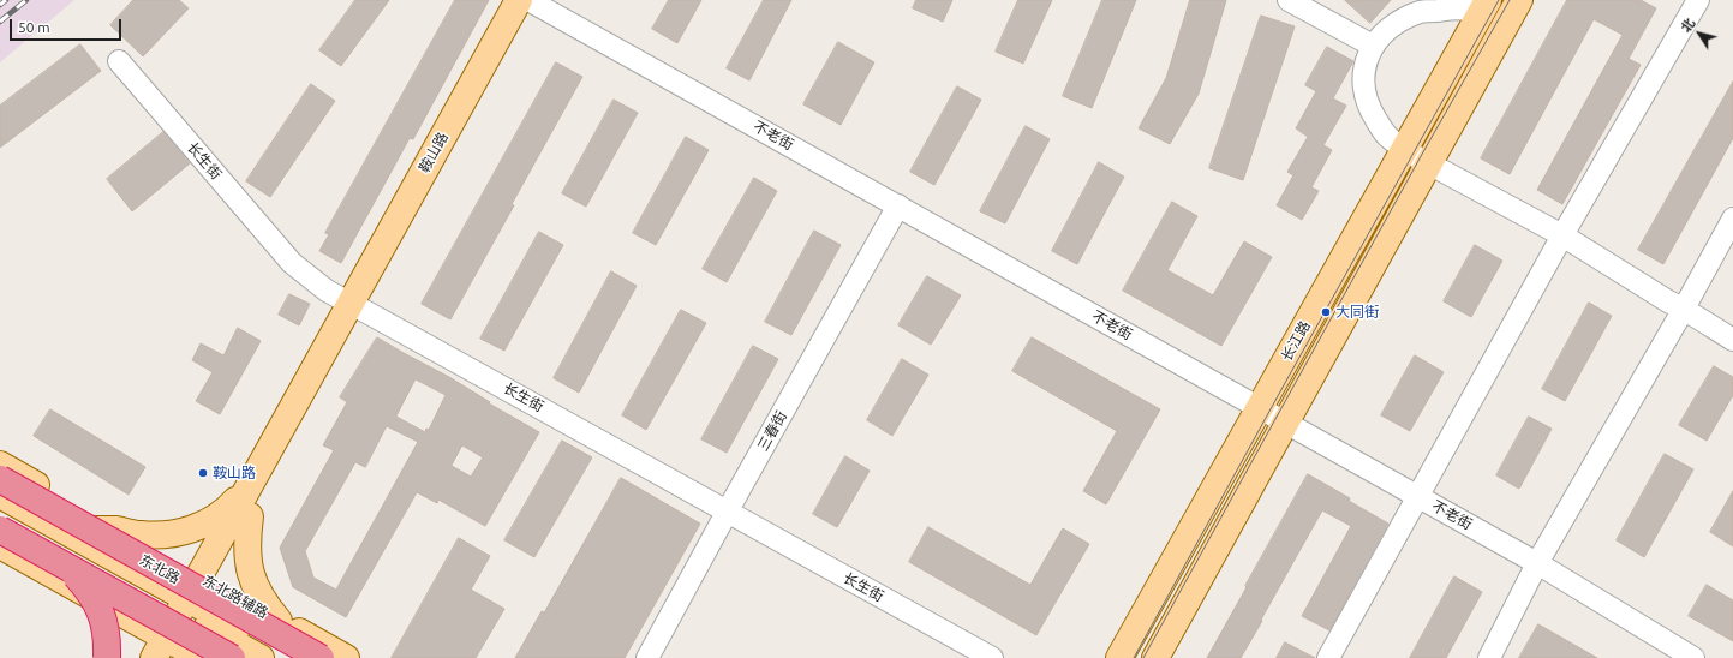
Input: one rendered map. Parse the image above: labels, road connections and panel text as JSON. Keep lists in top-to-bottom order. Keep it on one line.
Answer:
{"streets":{"highway":["东北路"],"main road":["鞍山路","长江路","东北路辅路"],"street":["不老街","长生街","三春街"]},"crossings":[["不老街","鞍山路"],["不老街","长江路"],["不老街","三春街"],["鞍山路","长生街"],["鞍山路","东北路"],["鞍山路","东北路辅路"],["长生街","三春街"],["东北路","东北路辅路"]],"places":["大同街","鞍山路"],"scale_bar":"50 m","north":"top left"}
